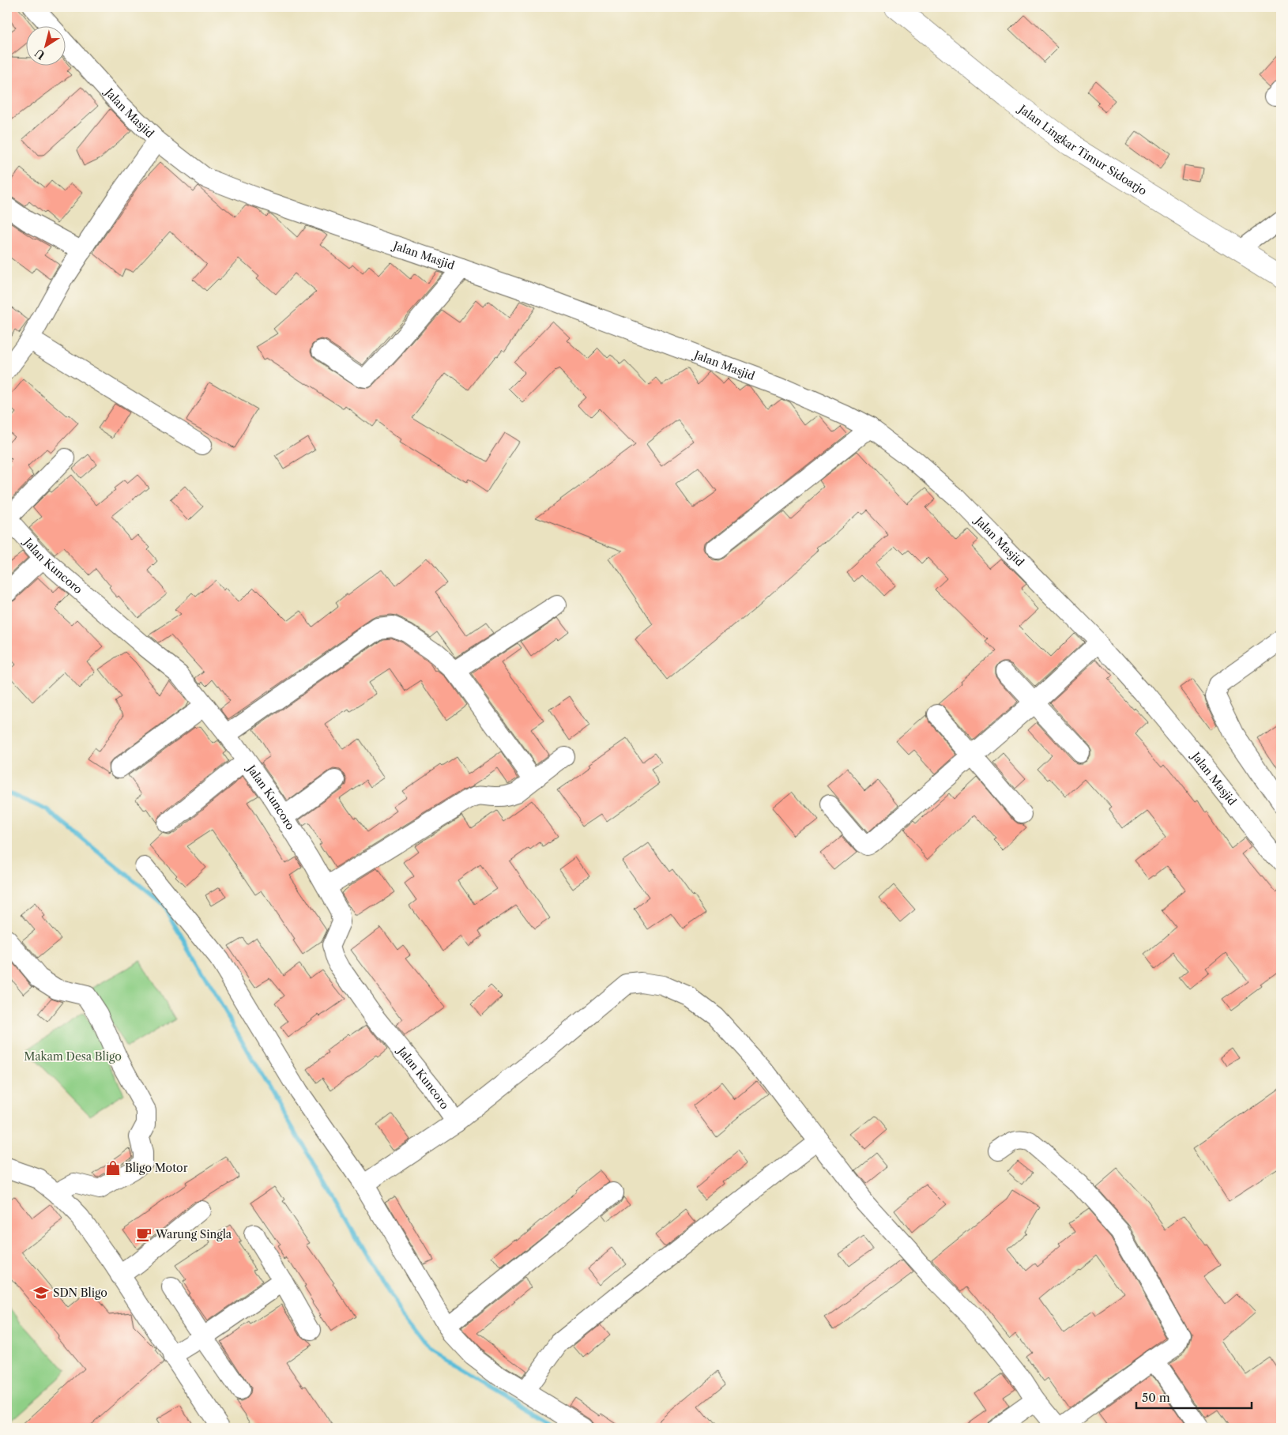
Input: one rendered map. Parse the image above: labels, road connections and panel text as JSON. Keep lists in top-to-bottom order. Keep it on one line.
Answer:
{"streets":{"main road":["Jalan Lingkar Timur Sidoarjo"],"street":["Jalan Masjid","Jalan Kuncoro"]},"parks":["Makam Desa Bligo"],"places":{"shop":["Bligo Motor"],"cafe":["Warung Singla"],"school or university":["SDN Bligo"]},"scale_bar":"50 m","north":"bottom left"}
